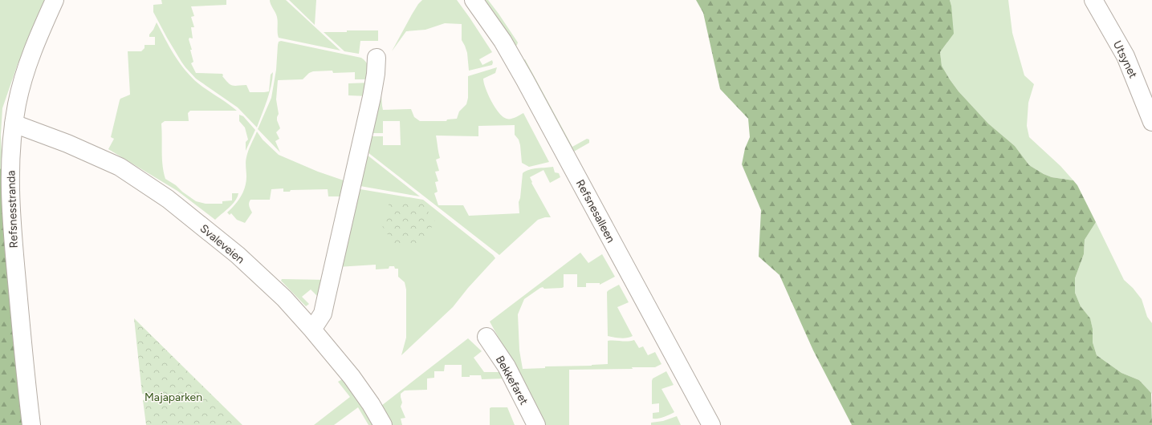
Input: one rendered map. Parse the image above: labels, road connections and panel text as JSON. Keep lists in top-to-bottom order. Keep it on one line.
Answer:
{"streets":{"street":["Utsynet","Refsnesstranda","Refsnesalleen","Svaleveien","Bekkefaret"]},"crossings":[["Refsnesstranda","Svaleveien"]],"parks":["Majaparken"]}
